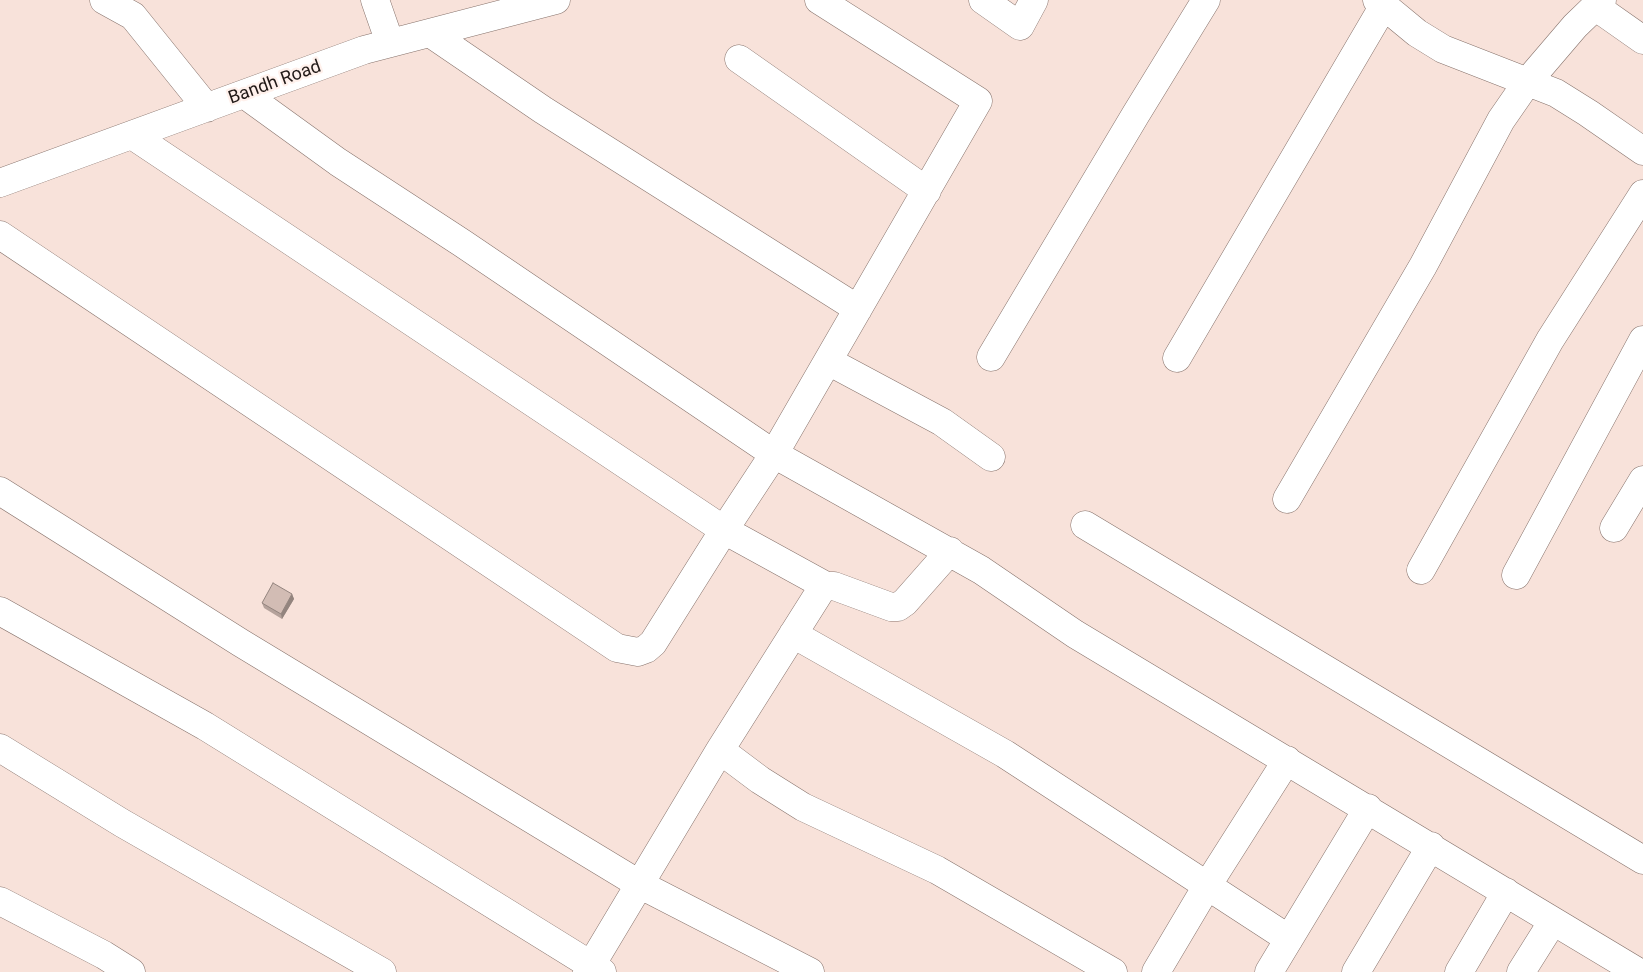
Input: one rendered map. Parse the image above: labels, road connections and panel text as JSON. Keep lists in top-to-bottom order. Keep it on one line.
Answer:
{"streets":{"street":["Bandh Road"]}}
